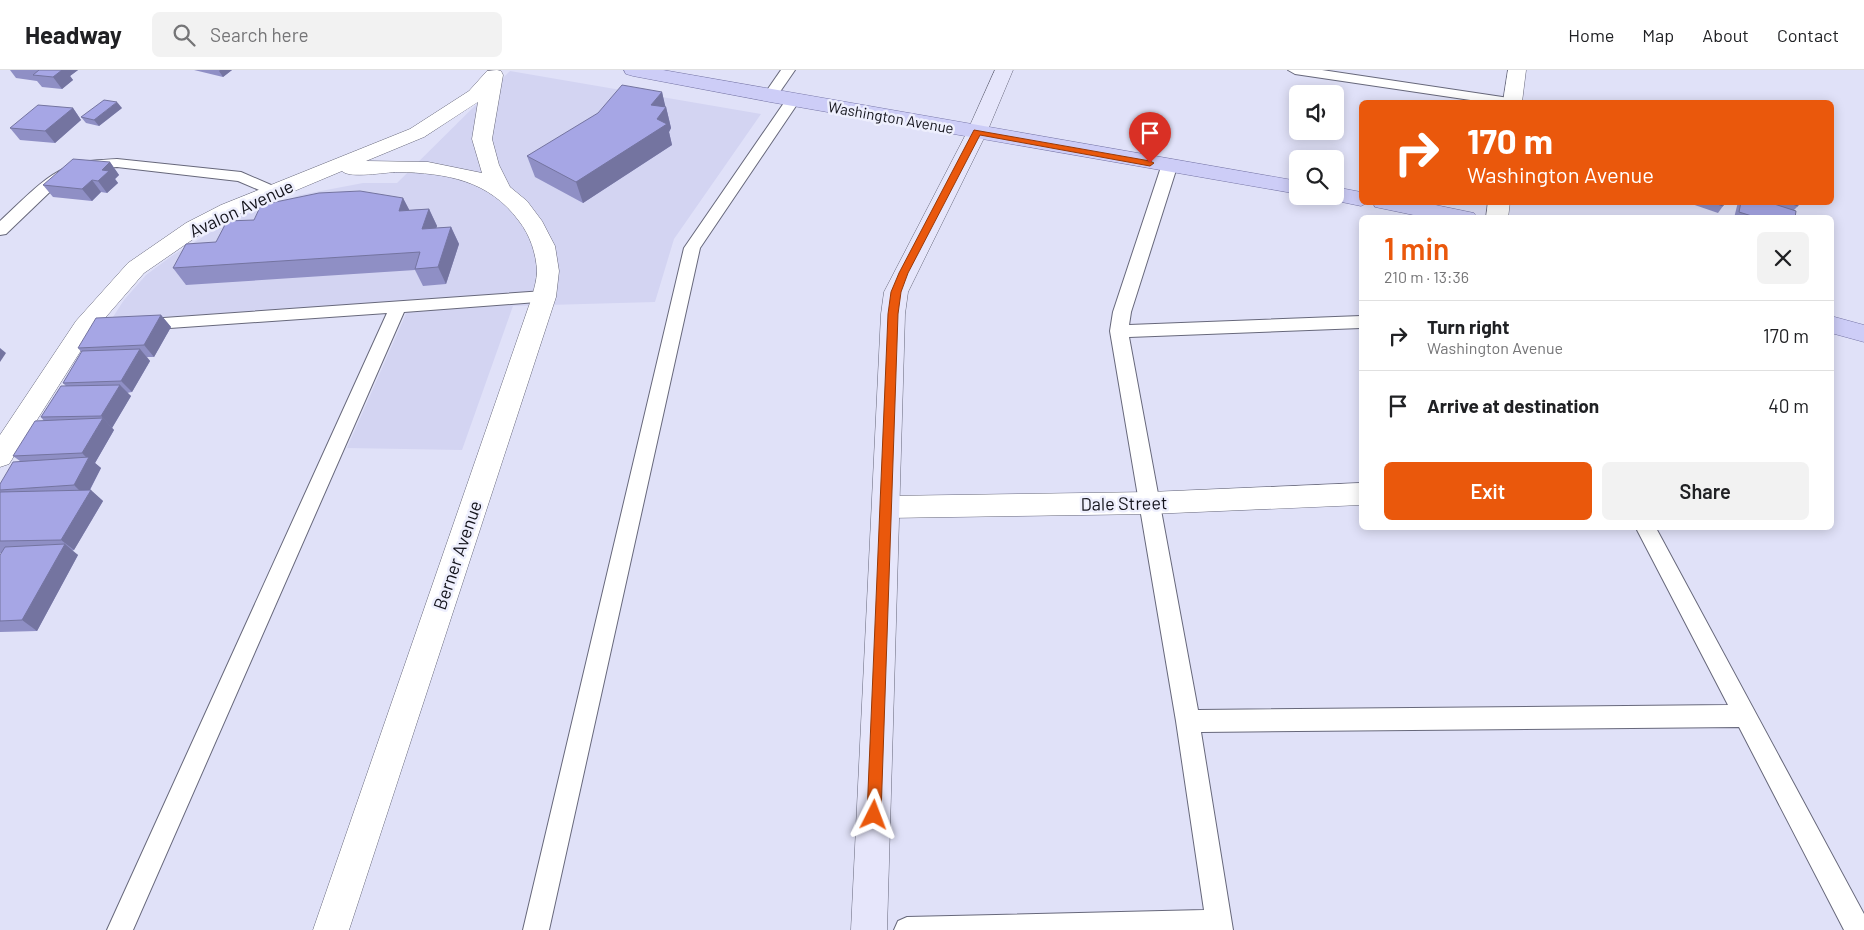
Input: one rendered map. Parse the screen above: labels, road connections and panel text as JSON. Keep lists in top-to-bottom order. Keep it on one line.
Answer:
{"streets":{"main road":["Washington Avenue"],"street":["Avalon Avenue","Dale Street","Berner Avenue"]},"crossings":[["Avalon Avenue","Berner Avenue"]],"page":{"header":"Headway","search":"Search here","nav":["Home","Map","About","Contact"],"turn":["170 m","Washington Avenue"],"heading":["1 min","210 m · 13:36"],"list":[{"name":"Turn right","note":"Washington Avenue","value":"170 m"},{"name":"Arrive at destination","value":"40 m"}],"buttons":["Exit","Share"]}}
